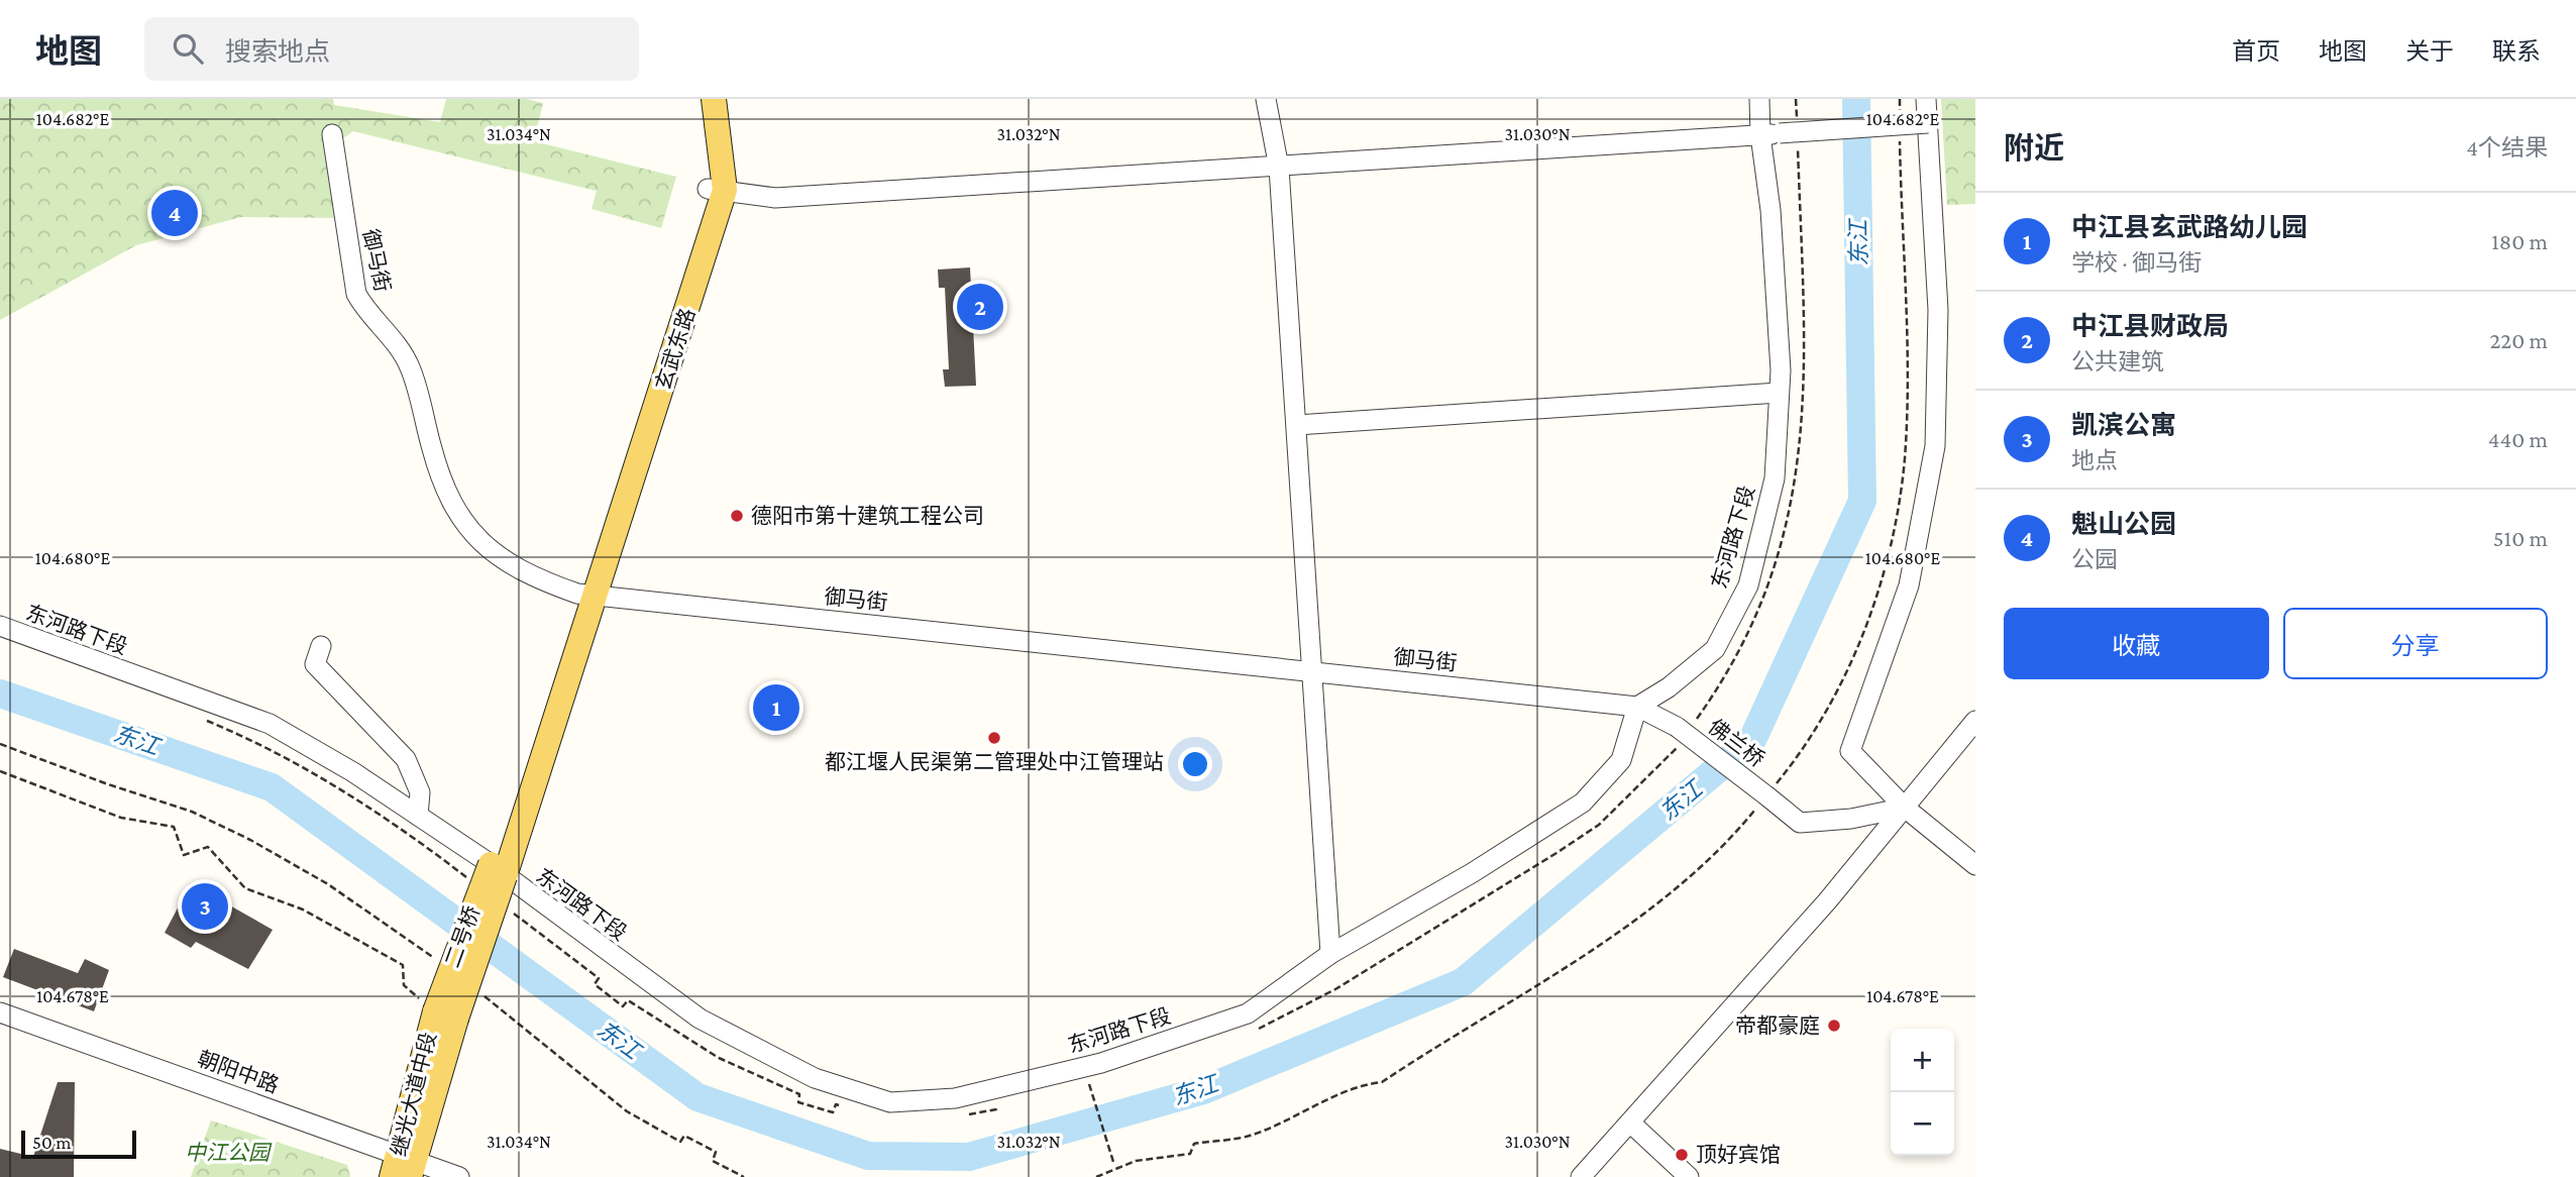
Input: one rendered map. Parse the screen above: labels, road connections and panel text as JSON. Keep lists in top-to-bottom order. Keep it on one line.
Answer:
{"streets":{"main road":["玄武东路","二号桥","继光大道中段"],"street":["御马街","东河路下段","佛兰桥","朝阳中路"]},"crossings":[["御马街","玄武东路"],["御马街","东河路下段"],["御马街","佛兰桥"],["玄武东路","东河路下段"],["玄武东路","二号桥"],["东河路下段","二号桥"],["二号桥","继光大道中段"],["朝阳中路","继光大道中段"]],"water":["东江"],"parks":["中江公园"],"places":["德阳市第十建筑工程公司","都江堰人民渠第二管理处中江管理站","帝都豪庭","顶好宾馆"],"scale_bar":"50 m","page":{"header":"地图","search":"搜索地点","nav":["首页","地图","关于","联系"],"heading":["附近","4个结果"],"pins":["4","2","1","3"],"list":[{"mark":"1","name":"中江县玄武路幼儿园","note":"学校 · 御马街","value":"180 m"},{"mark":"2","name":"中江县财政局","note":"公共建筑","value":"220 m"},{"mark":"3","name":"凯滨公寓","note":"地点","value":"440 m"},{"mark":"4","name":"魁山公园","note":"公园","value":"510 m"}],"buttons":["收藏","分享"],"map_buttons":["+","−"],"scale":"50 m"},"coordinates":["104.682°E","31.034°N","31.032°N","31.030°N","104.680°E","104.678°E"]}
